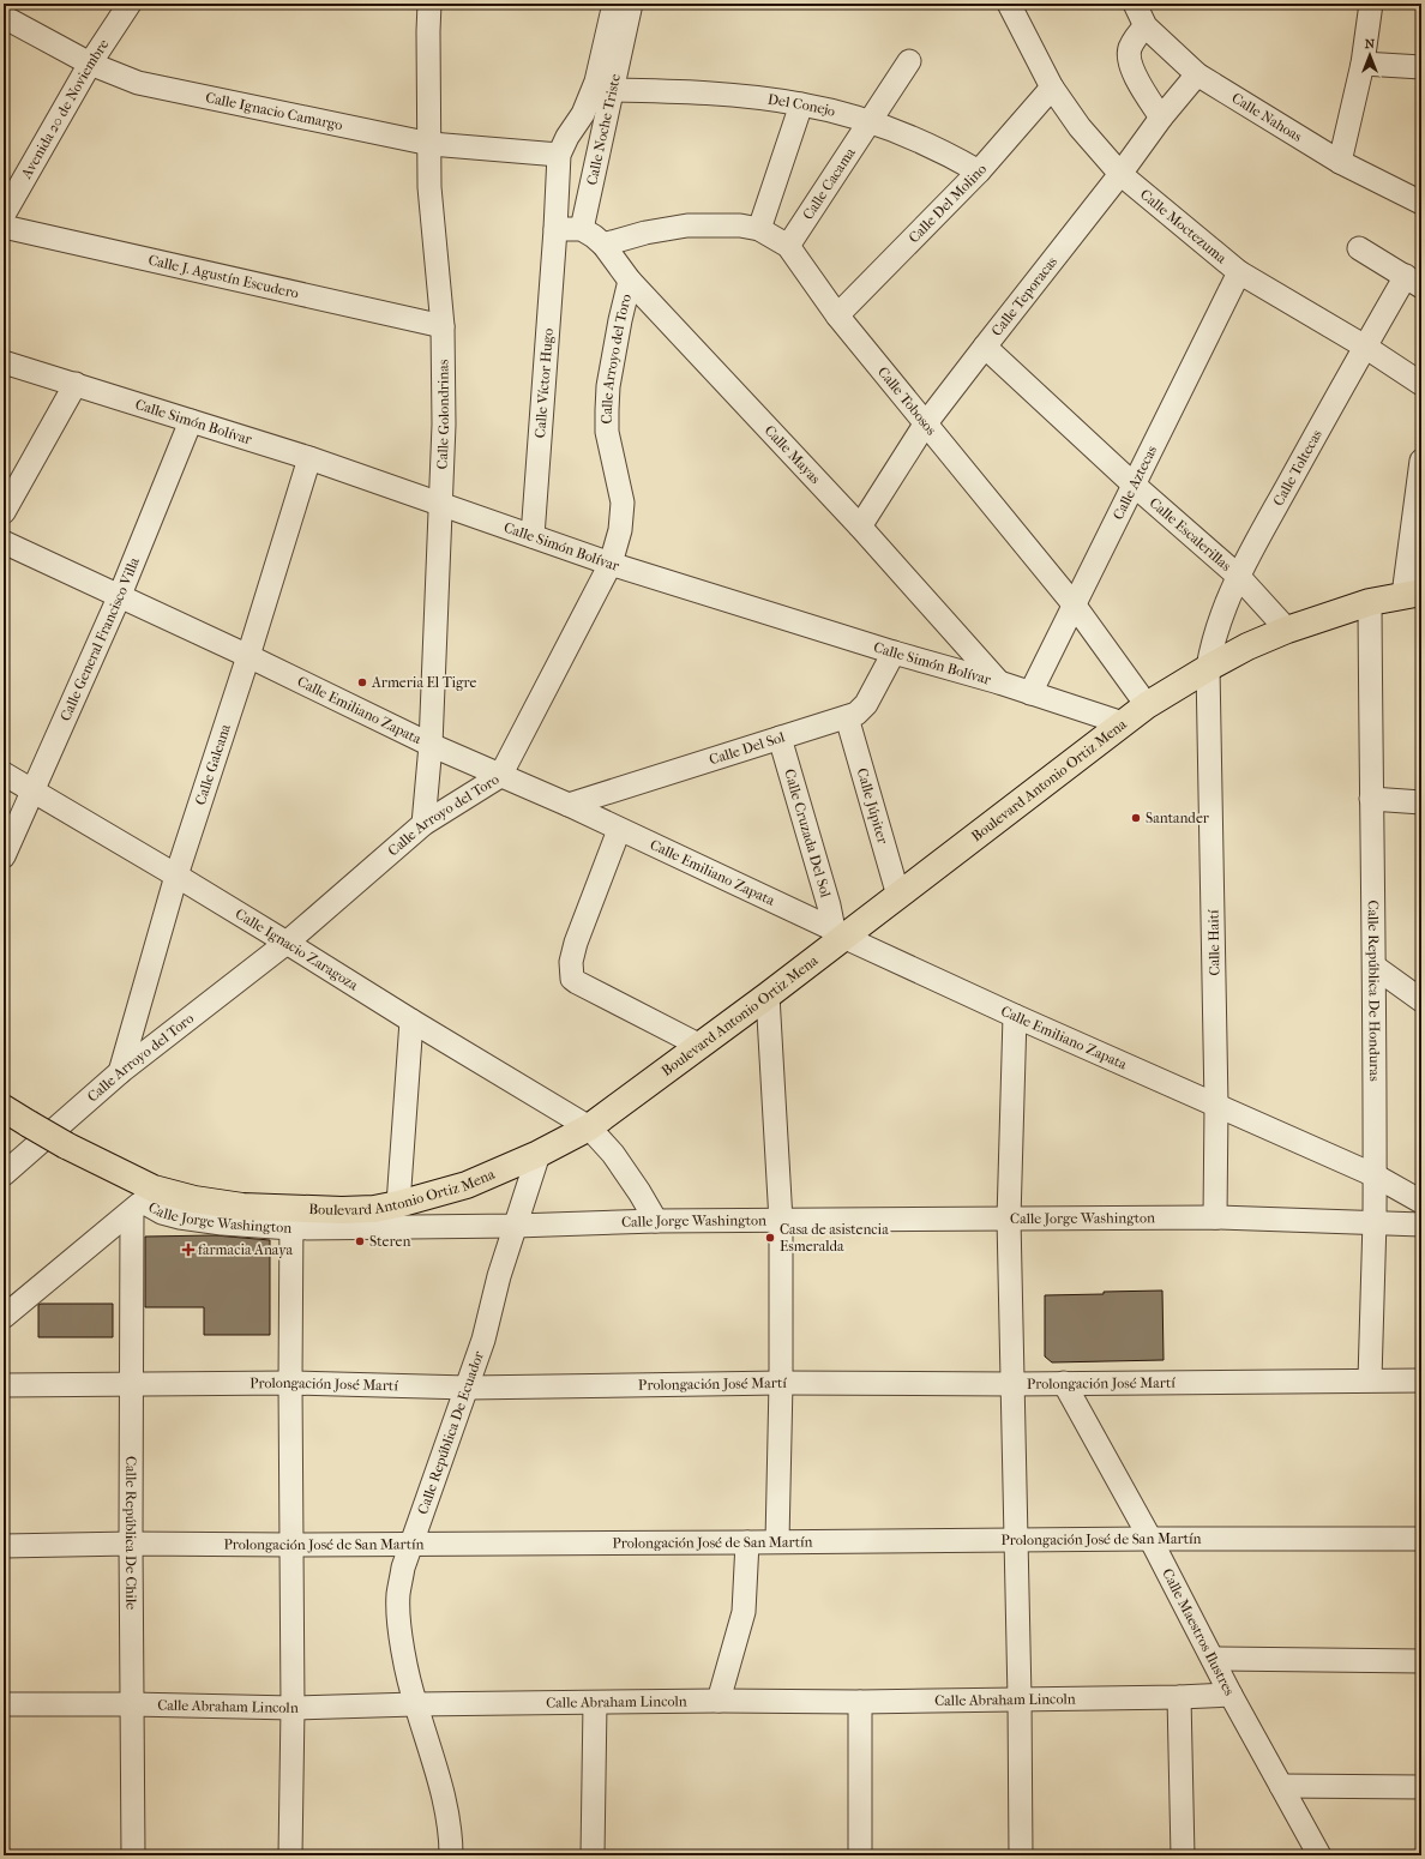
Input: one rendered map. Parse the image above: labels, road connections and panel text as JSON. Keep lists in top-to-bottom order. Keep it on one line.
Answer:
{"streets":{"main road":["Boulevard Antonio Ortiz Mena"],"street":["Del Conejo","Avenida 20 de Noviembre","Calle Ignacio Camargo","Calle Nahoas","Calle Noche Triste","Calle Cacama","Calle Del Molino","Calle Moctezuma","Calle J. Agustín Escudero","Calle Teporacas","Calle Arroyo del Toro","Calle Víctor Hugo","Calle Tobosos","Calle Golondrinas","Calle Simón Bolívar","Calle Mayas","Calle Toltecas","Calle Aztecas","Calle Escalerillas","Calle General Francisco Villa","Calle Emiliano Zapata","Calle Del Sol","Calle Galeana","Calle Júpiter","Calle Cruzada Del Sol","Calle Haití","Calle Ignacio Zaragoza","Calle República De Honduras","Calle Jorge Washington","Prolongación José Martí","Calle República De Ecuador","Calle República De Chile","Prolongación José de San Martín","Calle Maestros Ilustres","Calle Abraham Lincoln"]},"crossings":[["Del Conejo","Calle Noche Triste"],["Del Conejo","Calle Cacama"],["Del Conejo","Calle Del Molino"],["Avenida 20 de Noviembre","Calle Ignacio Camargo"],["Calle Ignacio Camargo","Calle Víctor Hugo"],["Calle Ignacio Camargo","Calle Golondrinas"],["Calle Nahoas","Calle Teporacas"],["Calle Noche Triste","Calle Mayas"],["Calle Cacama","Calle Tobosos"],["Calle Del Molino","Calle Moctezuma"],["Calle Del Molino","Calle Tobosos"],["Calle Moctezuma","Calle Teporacas"],["Calle Moctezuma","Calle Toltecas"],["Calle Moctezuma","Calle Aztecas"],["Calle J. Agustín Escudero","Calle Golondrinas"],["Calle Teporacas","Calle Tobosos"],["Calle Teporacas","Calle Mayas"],["Calle Teporacas","Calle Escalerillas"],["Calle Arroyo del Toro","Calle Golondrinas"],["Calle Arroyo del Toro","Calle Simón Bolívar"],["Calle Arroyo del Toro","Calle Mayas"],["Calle Arroyo del Toro","Calle Emiliano Zapata"],["Calle Arroyo del Toro","Calle Galeana"],["Calle Arroyo del Toro","Calle Ignacio Zaragoza"],["Calle Víctor Hugo","Calle Simón Bolívar"],["Calle Tobosos","Calle Mayas"],["Calle Tobosos","Calle Aztecas"],["Calle Tobosos","Boulevard Antonio Ortiz Mena"],["Calle Golondrinas","Calle Simón Bolívar"],["Calle Golondrinas","Calle Emiliano Zapata"],["Calle Simón Bolívar","Calle Mayas"],["Calle Simón Bolívar","Calle Aztecas"],["Calle Simón Bolívar","Calle General Francisco Villa"],["Calle Simón Bolívar","Calle Del Sol"],["Calle Simón Bolívar","Calle Galeana"],["Calle Simón Bolívar","Boulevard Antonio Ortiz Mena"],["Calle Toltecas","Calle Escalerillas"],["Calle Toltecas","Boulevard Antonio Ortiz Mena"],["Calle Toltecas","Calle Haití"],["Calle Aztecas","Calle Escalerillas"],["Calle Escalerillas","Boulevard Antonio Ortiz Mena"],["Calle General Francisco Villa","Calle Emiliano Zapata"],["Calle General Francisco Villa","Calle Ignacio Zaragoza"],["Calle Emiliano Zapata","Calle Del Sol"],["Calle Emiliano Zapata","Calle Galeana"],["Calle Emiliano Zapata","Boulevard Antonio Ortiz Mena"],["Calle Emiliano Zapata","Calle Cruzada Del Sol"],["Calle Emiliano Zapata","Calle Haití"],["Calle Emiliano Zapata","Calle República De Honduras"],["Calle Del Sol","Calle Júpiter"],["Calle Del Sol","Calle Cruzada Del Sol"],["Calle Galeana","Calle Ignacio Zaragoza"],["Boulevard Antonio Ortiz Mena","Calle Júpiter"],["Boulevard Antonio Ortiz Mena","Calle Cruzada Del Sol"],["Boulevard Antonio Ortiz Mena","Calle Haití"],["Boulevard Antonio Ortiz Mena","Calle Ignacio Zaragoza"],["Boulevard Antonio Ortiz Mena","Calle República De Honduras"],["Boulevard Antonio Ortiz Mena","Calle Jorge Washington"],["Boulevard Antonio Ortiz Mena","Calle República De Ecuador"],["Boulevard Antonio Ortiz Mena","Calle República De Chile"],["Calle Haití","Calle Jorge Washington"],["Calle Ignacio Zaragoza","Calle Jorge Washington"],["Calle República De Honduras","Calle Jorge Washington"],["Calle República De Honduras","Prolongación José Martí"],["Calle Jorge Washington","Calle República De Ecuador"],["Prolongación José Martí","Calle República De Ecuador"],["Prolongación José Martí","Calle República De Chile"],["Prolongación José Martí","Calle Maestros Ilustres"],["Calle República De Ecuador","Prolongación José de San Martín"],["Calle República De Ecuador","Calle Abraham Lincoln"],["Calle República De Chile","Prolongación José de San Martín"],["Calle República De Chile","Calle Abraham Lincoln"],["Prolongación José de San Martín","Calle Maestros Ilustres"],["Calle Maestros Ilustres","Calle Abraham Lincoln"]],"places":{"other":["Armeria El Tigre","Santander","Casa de asistencia Esmeralda","Steren"],"health":["farmacia Anaya"]},"north":"top"}
